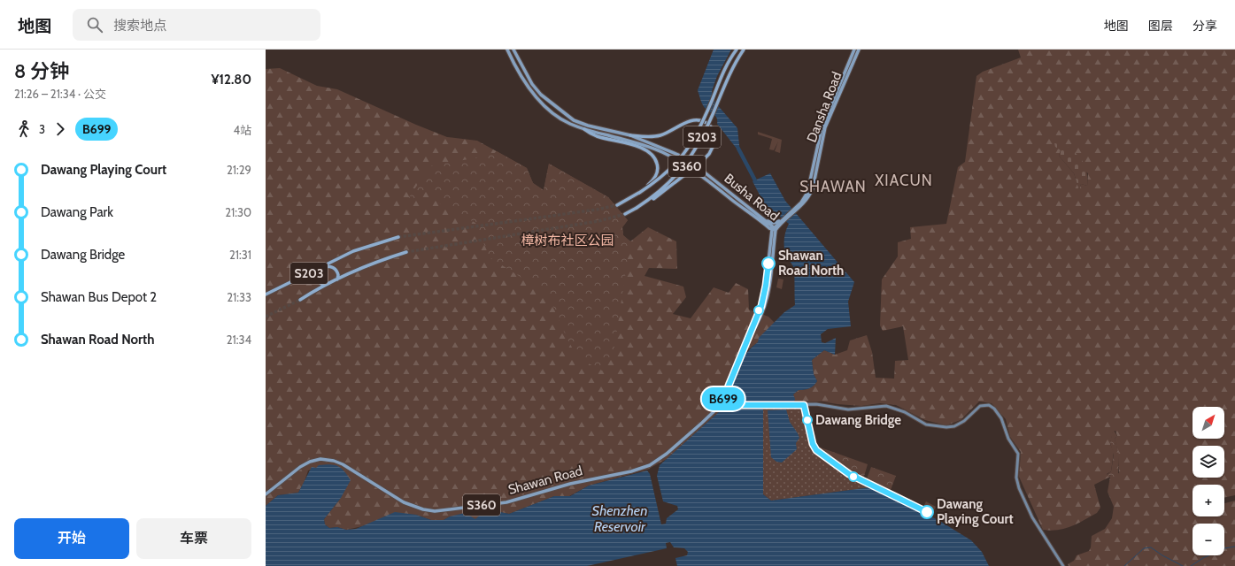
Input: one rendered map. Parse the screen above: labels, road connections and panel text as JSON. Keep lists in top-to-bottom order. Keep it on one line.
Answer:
{"streets":{"highway":["S203"],"main road":["Dansha Road","S360","Busha Road","Shawan Road"]},"crossings":[["Busha Road","Shawan Road"]],"districts":["XIACUN","SHAWAN"],"water":["Shenzhen Reservoir"],"parks":["樟树布社区公园"],"places":["Shawan Road North","Dawang Bridge","Dawang Playing Court"],"lines":["bus line B699"],"north":"top right","page":{"header":"地图","search":"搜索地点","nav":["地图","图层","分享"],"heading":["8 分钟","21:26 – 21:34 · 公交","¥12.80"],"on_map":"B699","legs":["3","B699","4站"],"list":[{"name":"Dawang Playing Court","value":"21:29"},{"name":"Dawang Park","value":"21:30"},{"name":"Dawang Bridge","value":"21:31"},{"name":"Shawan Bus Depot 2","value":"21:33"},{"name":"Shawan Road North","value":"21:34"}],"map_buttons":["+","−"],"buttons":["开始","车票"]}}
